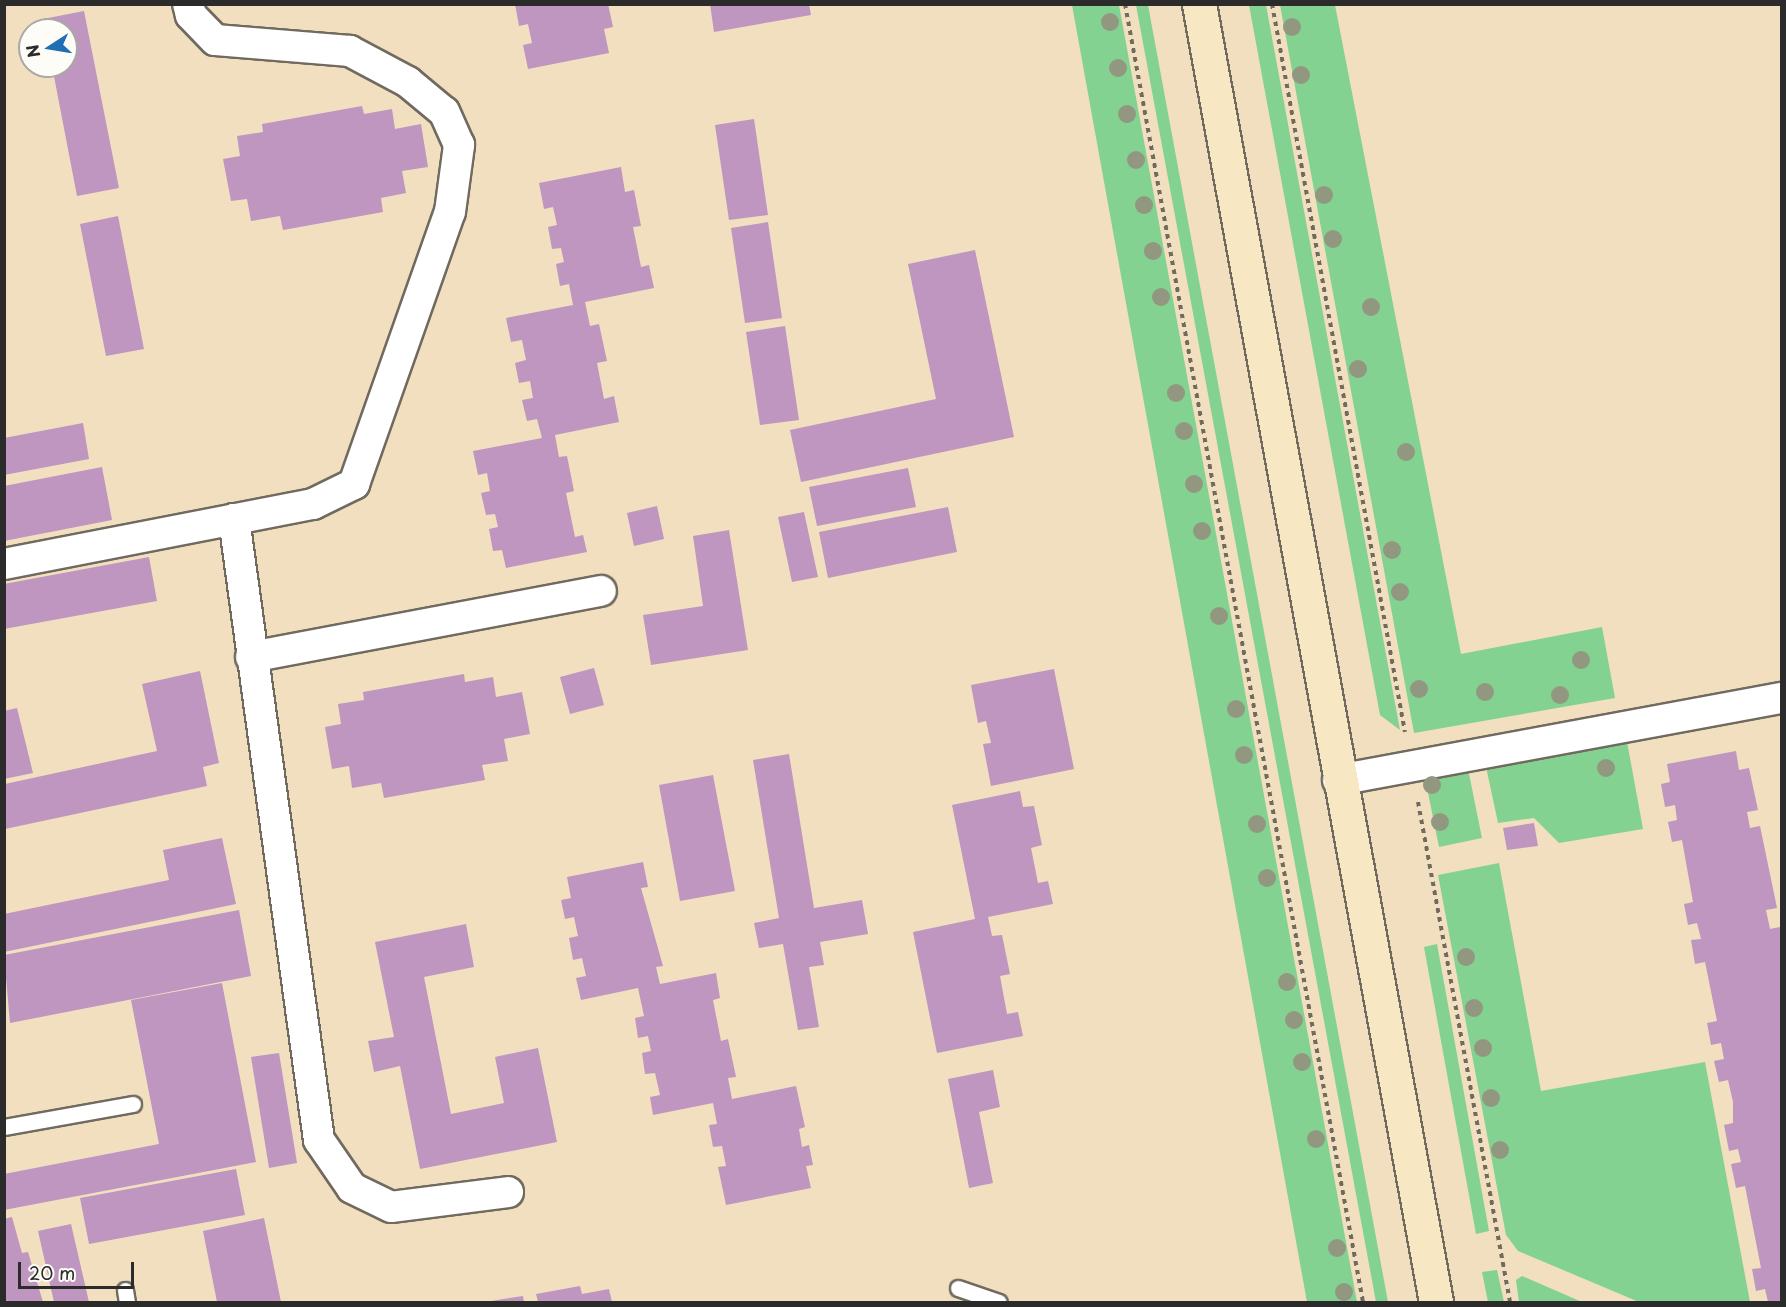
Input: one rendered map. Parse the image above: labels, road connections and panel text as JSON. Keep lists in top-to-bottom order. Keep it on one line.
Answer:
{"scale_bar":"20 m","north":"left"}
